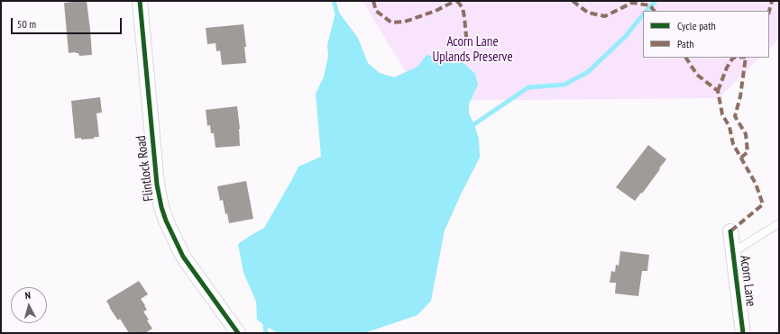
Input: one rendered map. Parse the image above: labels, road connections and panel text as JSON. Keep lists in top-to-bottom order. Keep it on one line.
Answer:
{"streets":{"street":["Flintlock Road","Acorn Lane"]},"parks":["Acorn Lane Uplands Preserve"],"legend":["Cycle path","Path"],"scale_bar":"50 m","north":"top"}
